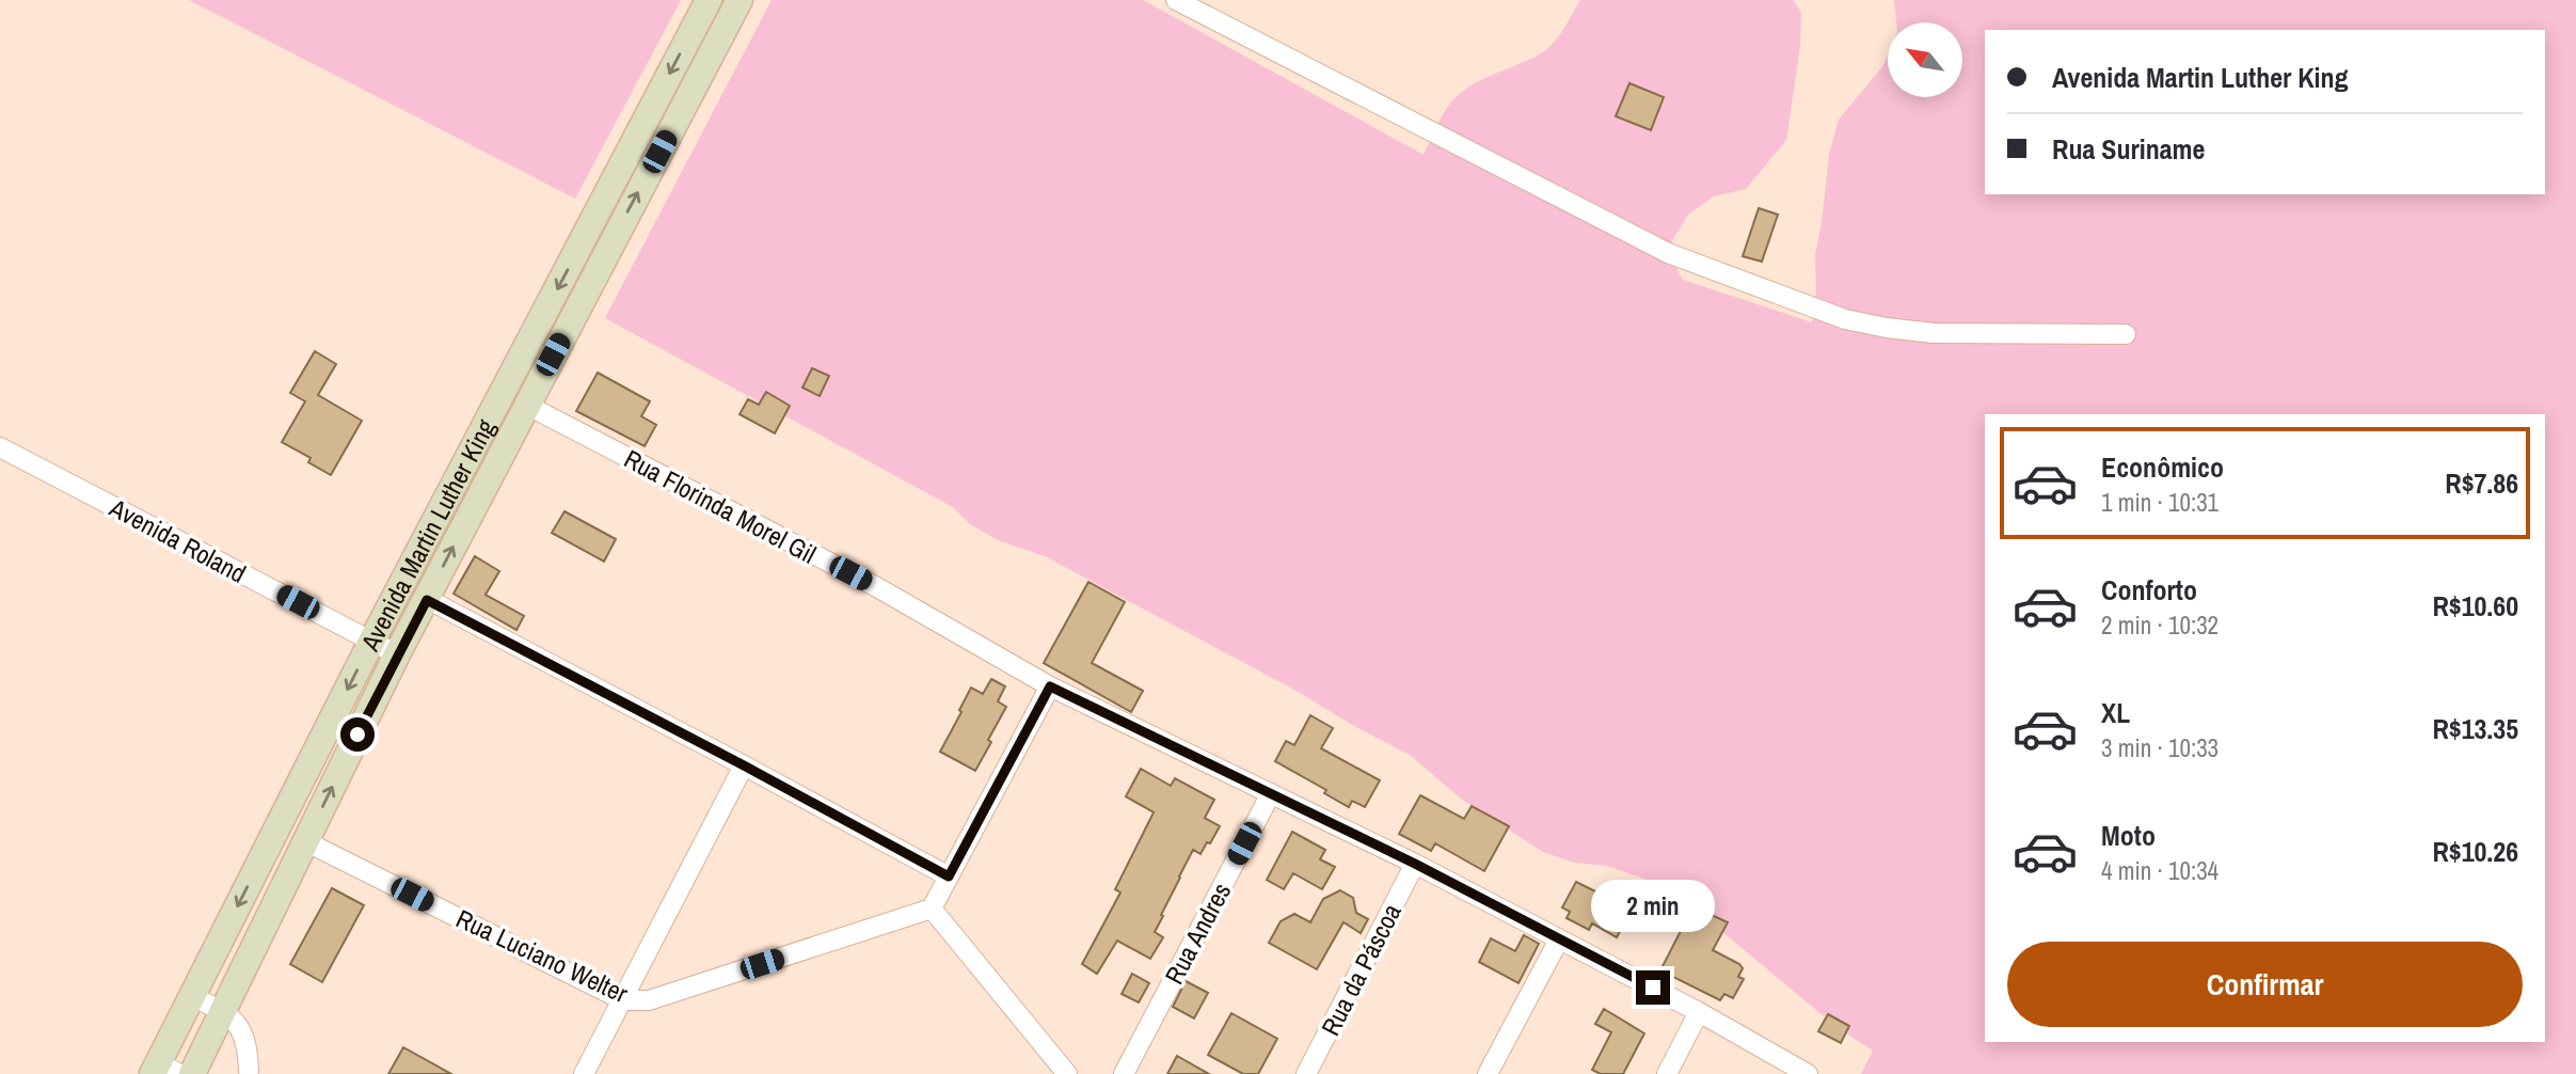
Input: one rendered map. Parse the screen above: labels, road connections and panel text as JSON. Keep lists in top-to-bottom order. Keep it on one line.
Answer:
{"streets":{"main road":["Avenida Martin Luther King"],"street":["Rua Florinda Morel Gil","Avenida Roland","Rua Andres","Rua Luciano Welter","Rua da Páscoa"]},"crossings":[["Rua Florinda Morel Gil","Avenida Martin Luther King"],["Rua Florinda Morel Gil","Rua Andres"],["Rua Florinda Morel Gil","Rua da Páscoa"],["Avenida Martin Luther King","Avenida Roland"],["Avenida Martin Luther King","Rua Luciano Welter"]],"north":"top left","page":{"banner":["Avenida Martin Luther King","Rua Suriname"],"list":[{"name":"Econômico","note":"1 min · 10:31","value":"R$7.86"},{"name":"Conforto","note":"2 min · 10:32","value":"R$10.60"},{"name":"XL","note":"3 min · 10:33","value":"R$13.35"},{"name":"Moto","note":"4 min · 10:34","value":"R$10.26"}],"bubble":"2 min","buttons":"Confirmar"}}
